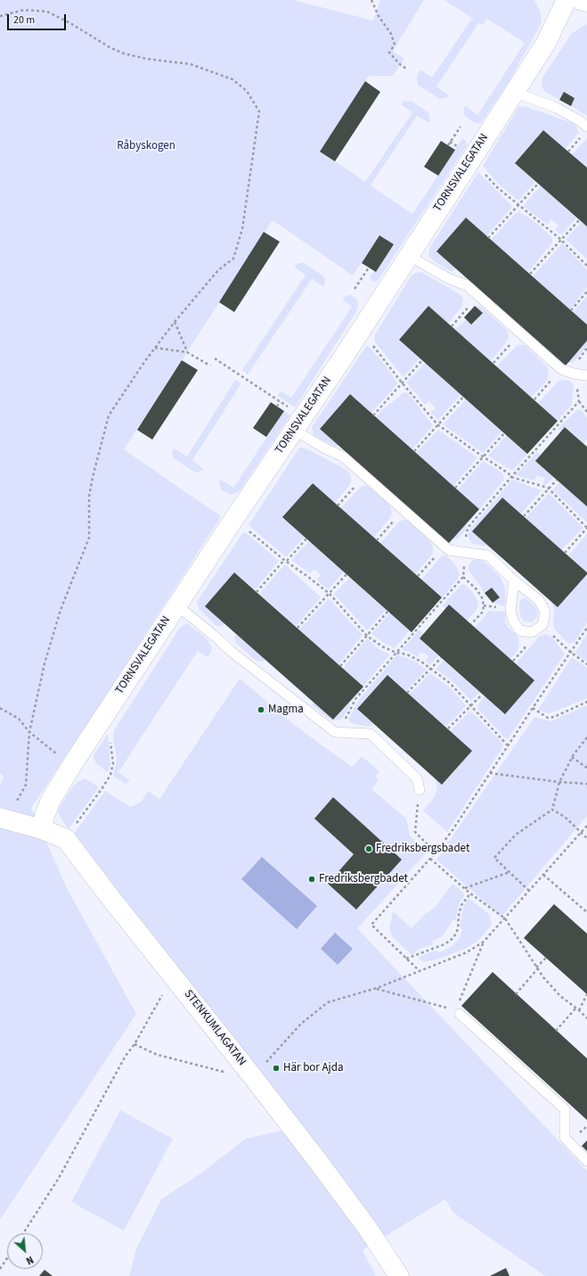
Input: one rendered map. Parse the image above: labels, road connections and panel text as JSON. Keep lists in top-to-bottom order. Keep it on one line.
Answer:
{"streets":{"street":["TORNSVALEGATAN","STENKUMLAGATAN"]},"parks":["Råbyskogen"],"places":["Magma","Fredriksbergsbadet","Fredriksbergbadet","Här bor Ajda"],"scale_bar":"20 m","north":"bottom right"}
